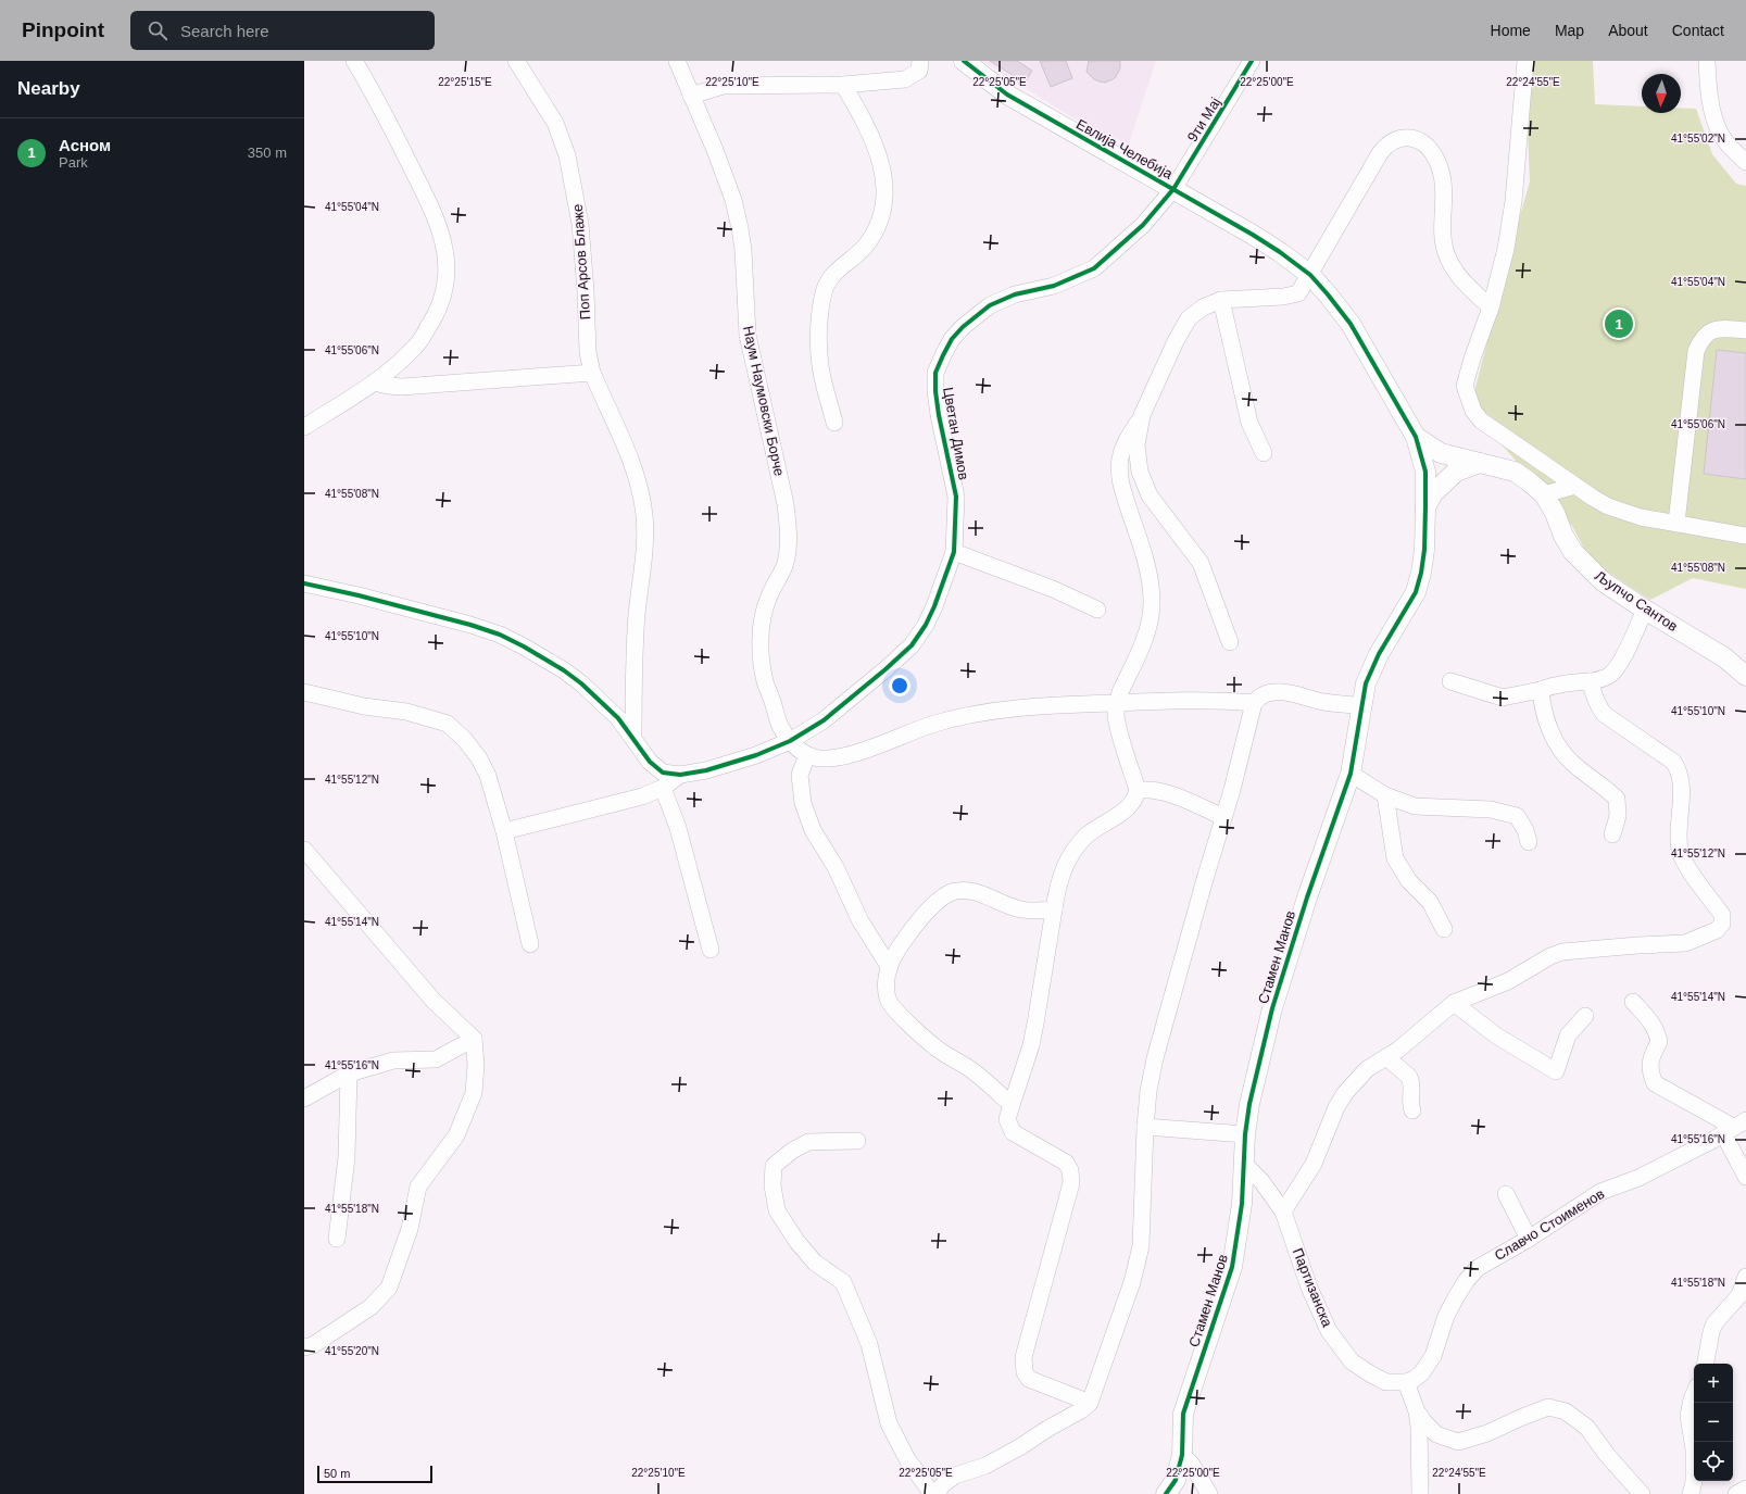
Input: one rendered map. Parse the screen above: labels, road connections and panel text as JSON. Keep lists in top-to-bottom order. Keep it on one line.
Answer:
{"streets":{"street":["9ти Мај","Евлија Челебија","Поп Арсов Блаже","Наум Наумовски Борче","Цветан Димов","Љупчо Сантов","Стамен Манов","Славчо Стоименов","Партизанска"]},"crossings":[["9ти Мај","Евлија Челебија"],["9ти Мај","Цветан Димов"],["Евлија Челебија","Цветан Димов"],["Евлија Челебија","Љупчо Сантов"],["Евлија Челебија","Стамен Манов"],["Наум Наумовски Борче","Цветан Димов"],["Љупчо Сантов","Стамен Манов"],["Стамен Манов","Партизанска"],["Славчо Стоименов","Партизанска"]],"scale_bar":"50 m","north":"bottom","page":{"header":"Pinpoint","search":"Search here","nav":["Home","Map","About","Contact"],"heading":"Nearby","list":[{"mark":"1","name":"Асном","note":"Park","value":"350 m"}],"pins":"1","map_buttons":["+","−"],"scale":"50 m"},"coordinates":["22°25'15\"E","22°25'10\"E","22°25'05\"E","22°25'00\"E","22°24'55\"E","41°55'02\"N","41°55'04\"N","41°55'06\"N","41°55'08\"N","41°55'10\"N","41°55'12\"N","41°55'14\"N","41°55'16\"N","41°55'18\"N","41°55'20\"N"]}
